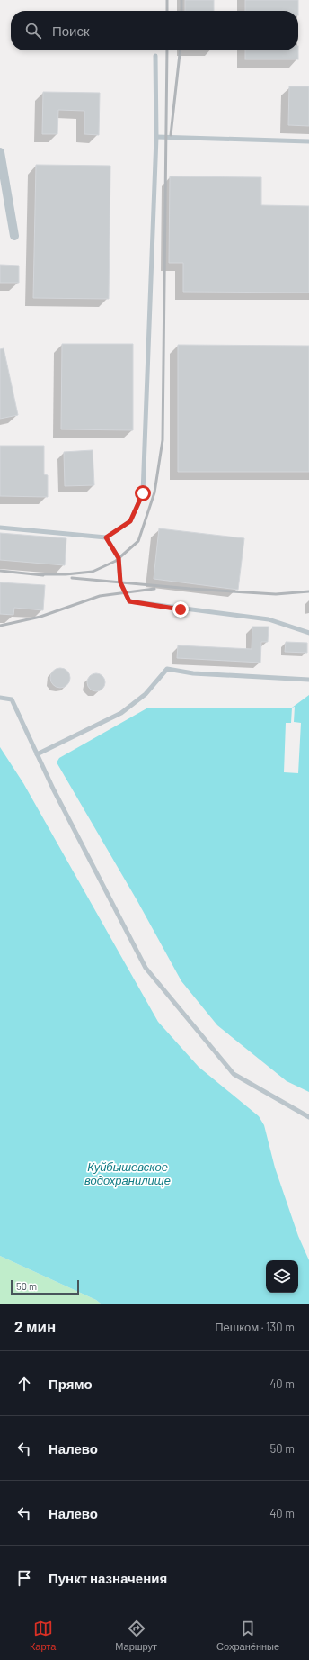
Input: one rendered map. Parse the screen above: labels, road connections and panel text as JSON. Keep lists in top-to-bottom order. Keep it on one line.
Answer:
{"water":["Куйбышевское водохранилище"],"scale_bar":"50 m","page":{"search":"Поиск","scale":"50 m","heading":["2 мин","Пешком · 130 m"],"list":[["Прямо","40 m"],["Налево","50 m"],["Налево","40 m"],"Пункт назначения"],"nav":["Карта","Маршрут","Сохранённые"]}}
